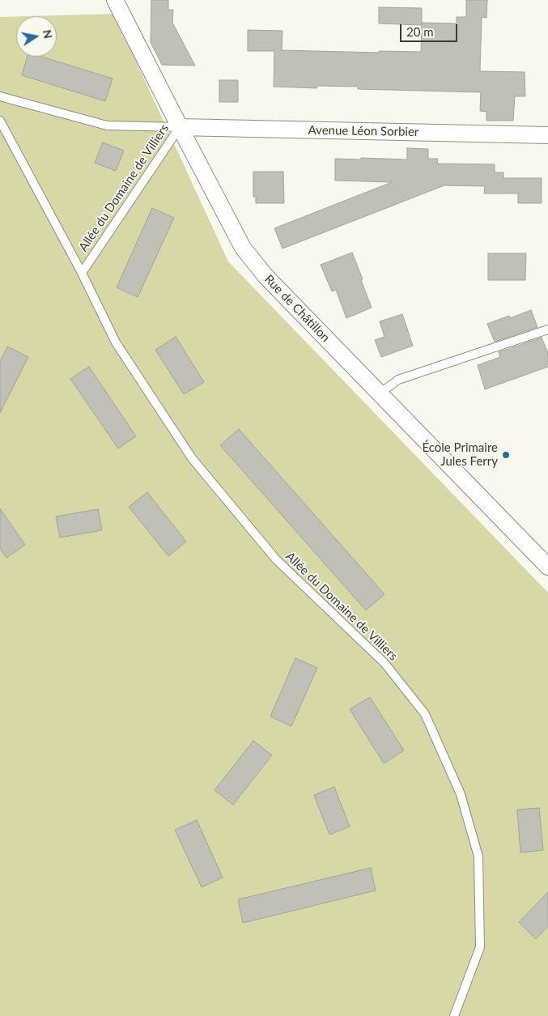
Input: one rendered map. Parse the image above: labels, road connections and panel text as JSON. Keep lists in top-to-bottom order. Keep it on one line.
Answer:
{"streets":{"street":["Avenue Léon Sorbier","Rue de Châtillon"],"lane":["Allée du Domaine de Villiers"]},"crossings":[["Avenue Léon Sorbier","Allée du Domaine de Villiers"],["Avenue Léon Sorbier","Rue de Châtillon"],["Allée du Domaine de Villiers","Rue de Châtillon"]],"places":["École Primaire Jules Ferry"],"scale_bar":"20 m","north":"right"}
